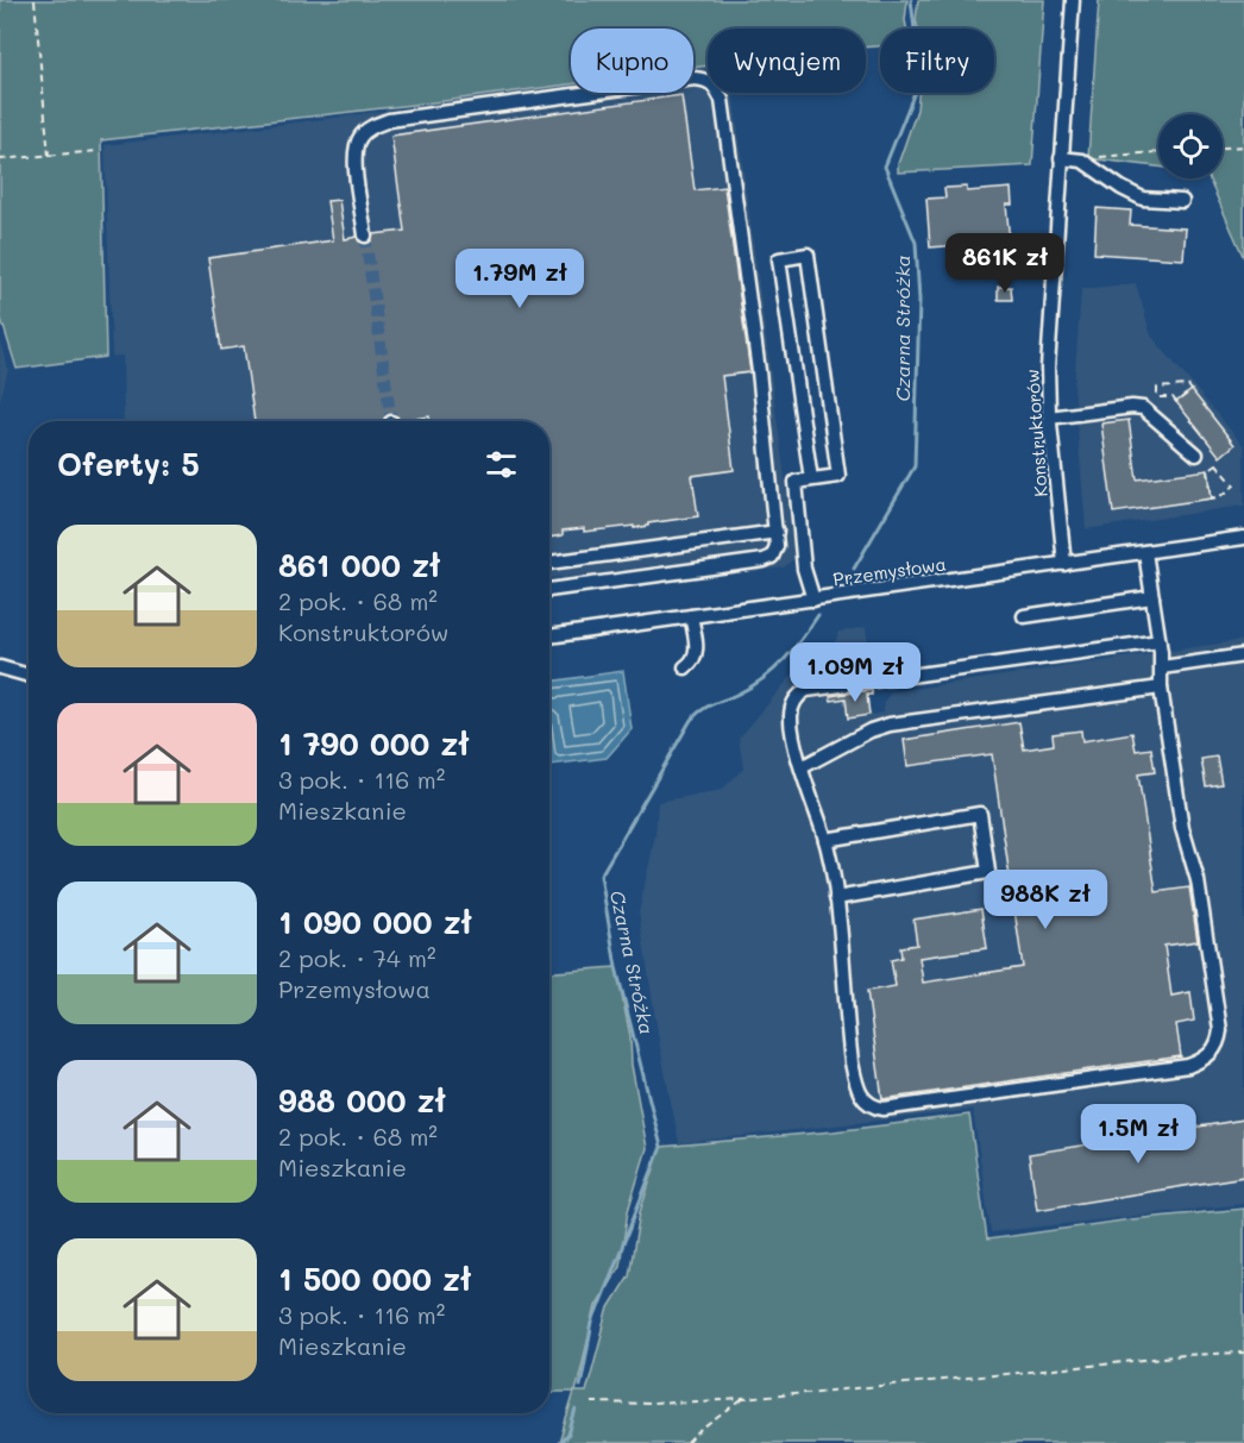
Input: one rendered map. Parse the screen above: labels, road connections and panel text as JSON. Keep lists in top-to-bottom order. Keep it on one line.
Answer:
{"streets":{"street":["Konstruktorów","Przemysłowa"]},"crossings":[["Konstruktorów","Przemysłowa"]],"water":["Czarna Stróżka"],"page":{"chip":["Kupno","Wynajem","Filtry"],"price":["861K zł","1.79M zł","1.09M zł","988K zł","1.5M zł"],"heading":"Oferty: 5","list":[{"name":"861 000 zł","note":"2 pok. · 68 m² · Konstruktorów"},{"name":"1 790 000 zł","note":"3 pok. · 116 m² · Mieszkanie"},{"name":"1 090 000 zł","note":"2 pok. · 74 m² · Przemysłowa"},{"name":"988 000 zł","note":"2 pok. · 68 m² · Mieszkanie"},{"name":"1 500 000 zł","note":"3 pok. · 116 m² · Mieszkanie"}]}}
